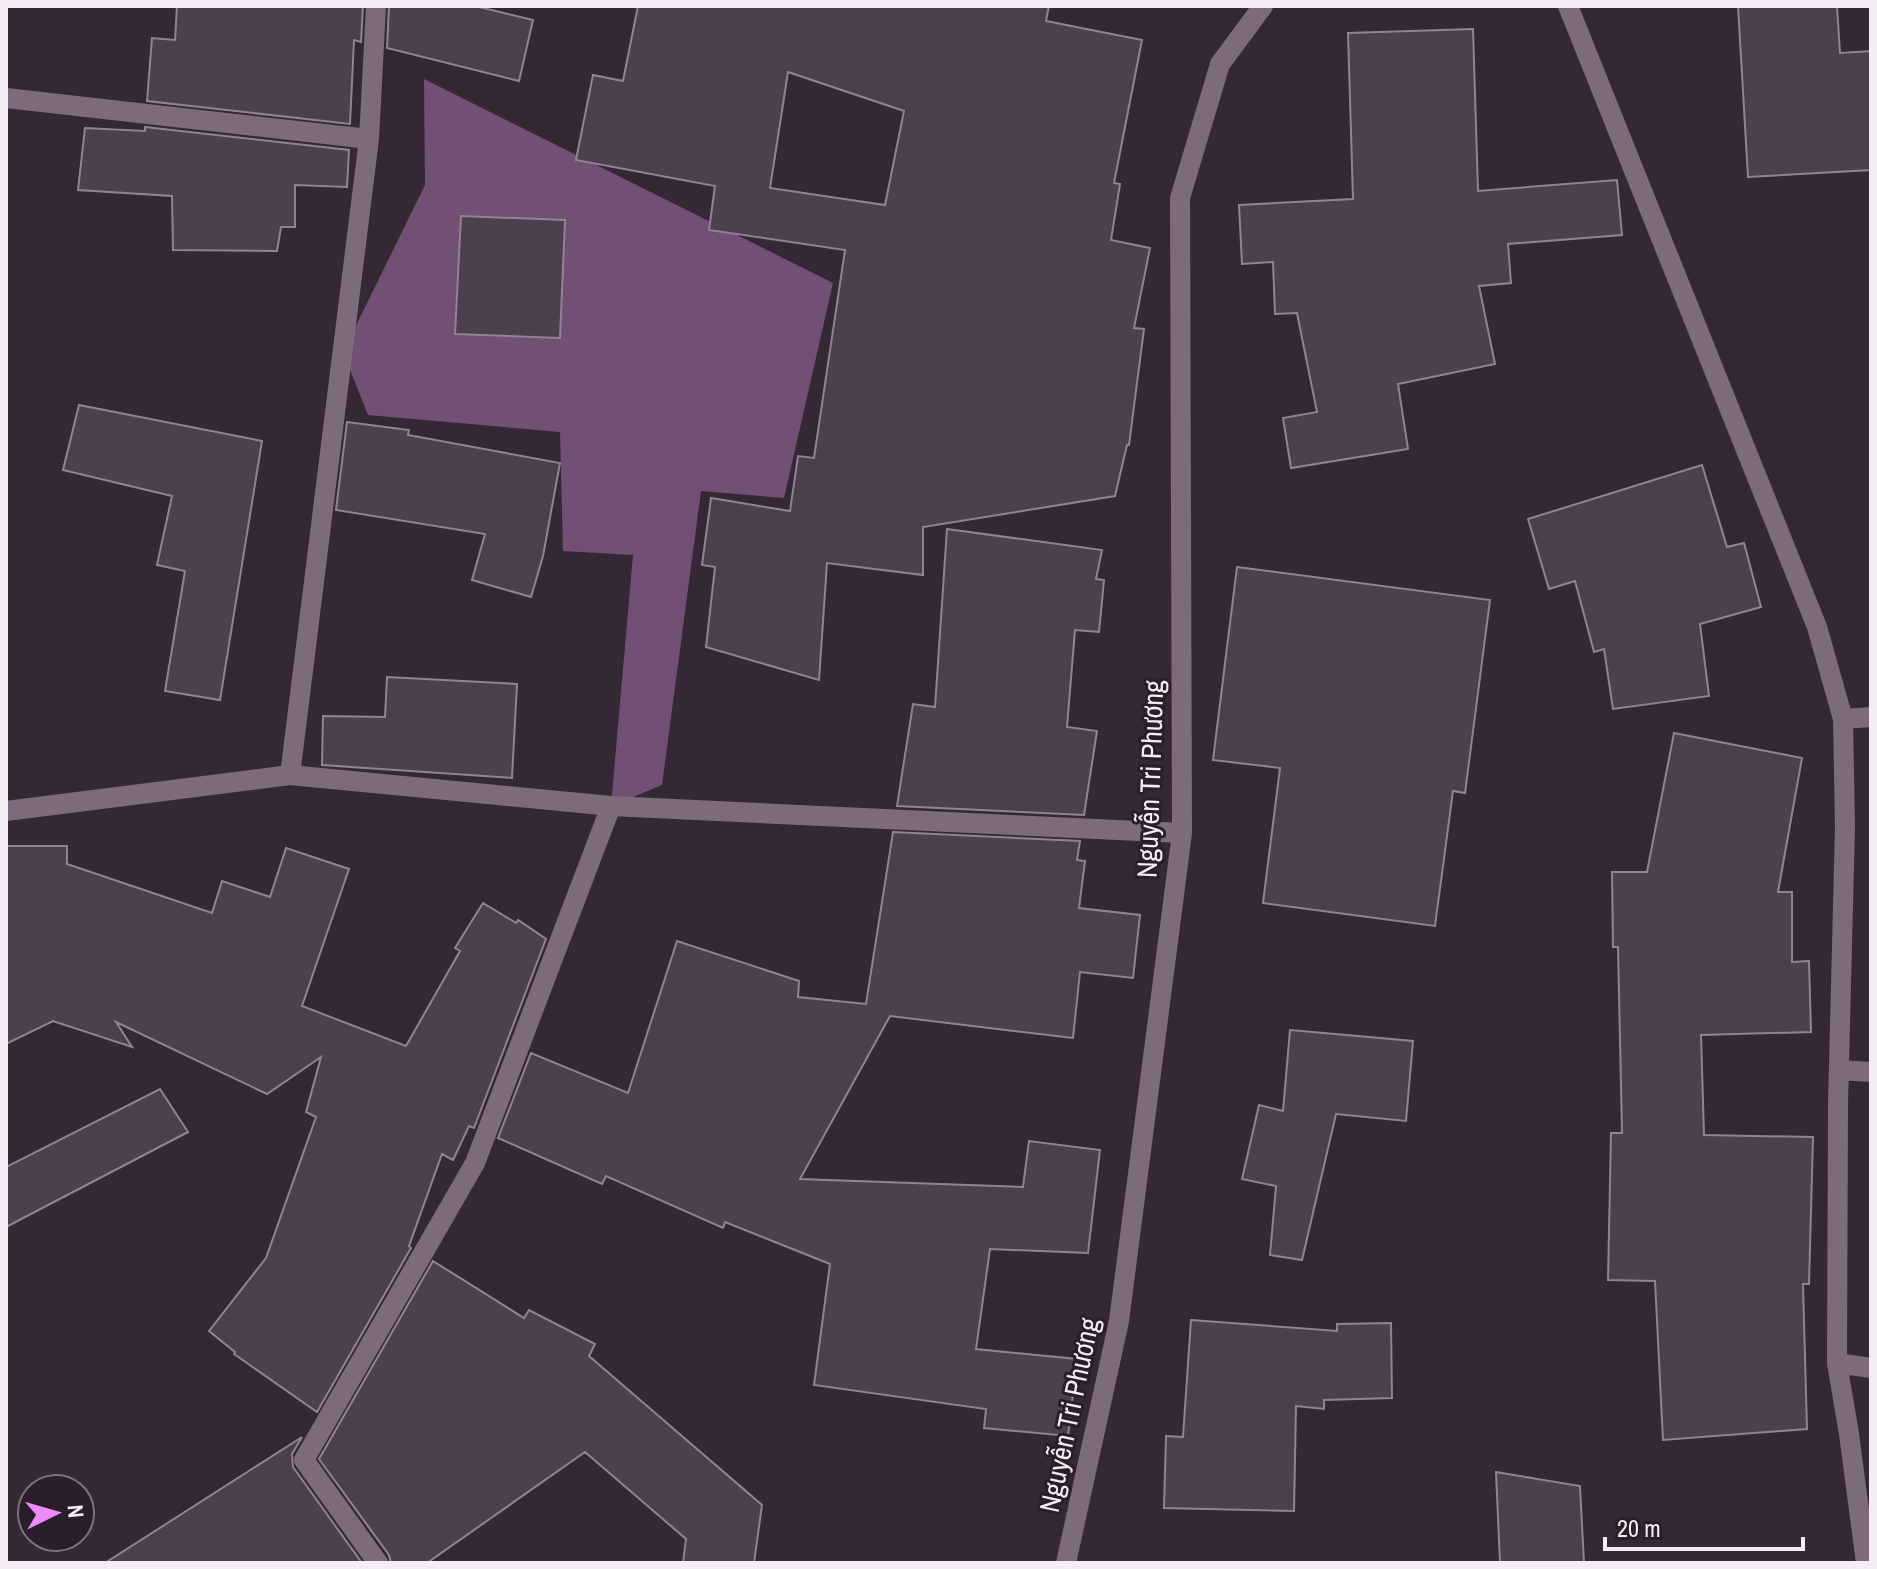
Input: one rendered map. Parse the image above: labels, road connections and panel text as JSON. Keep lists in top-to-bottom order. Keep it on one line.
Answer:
{"streets":{"street":["Nguyễn Tri Phương"]},"scale_bar":"20 m","north":"right"}
